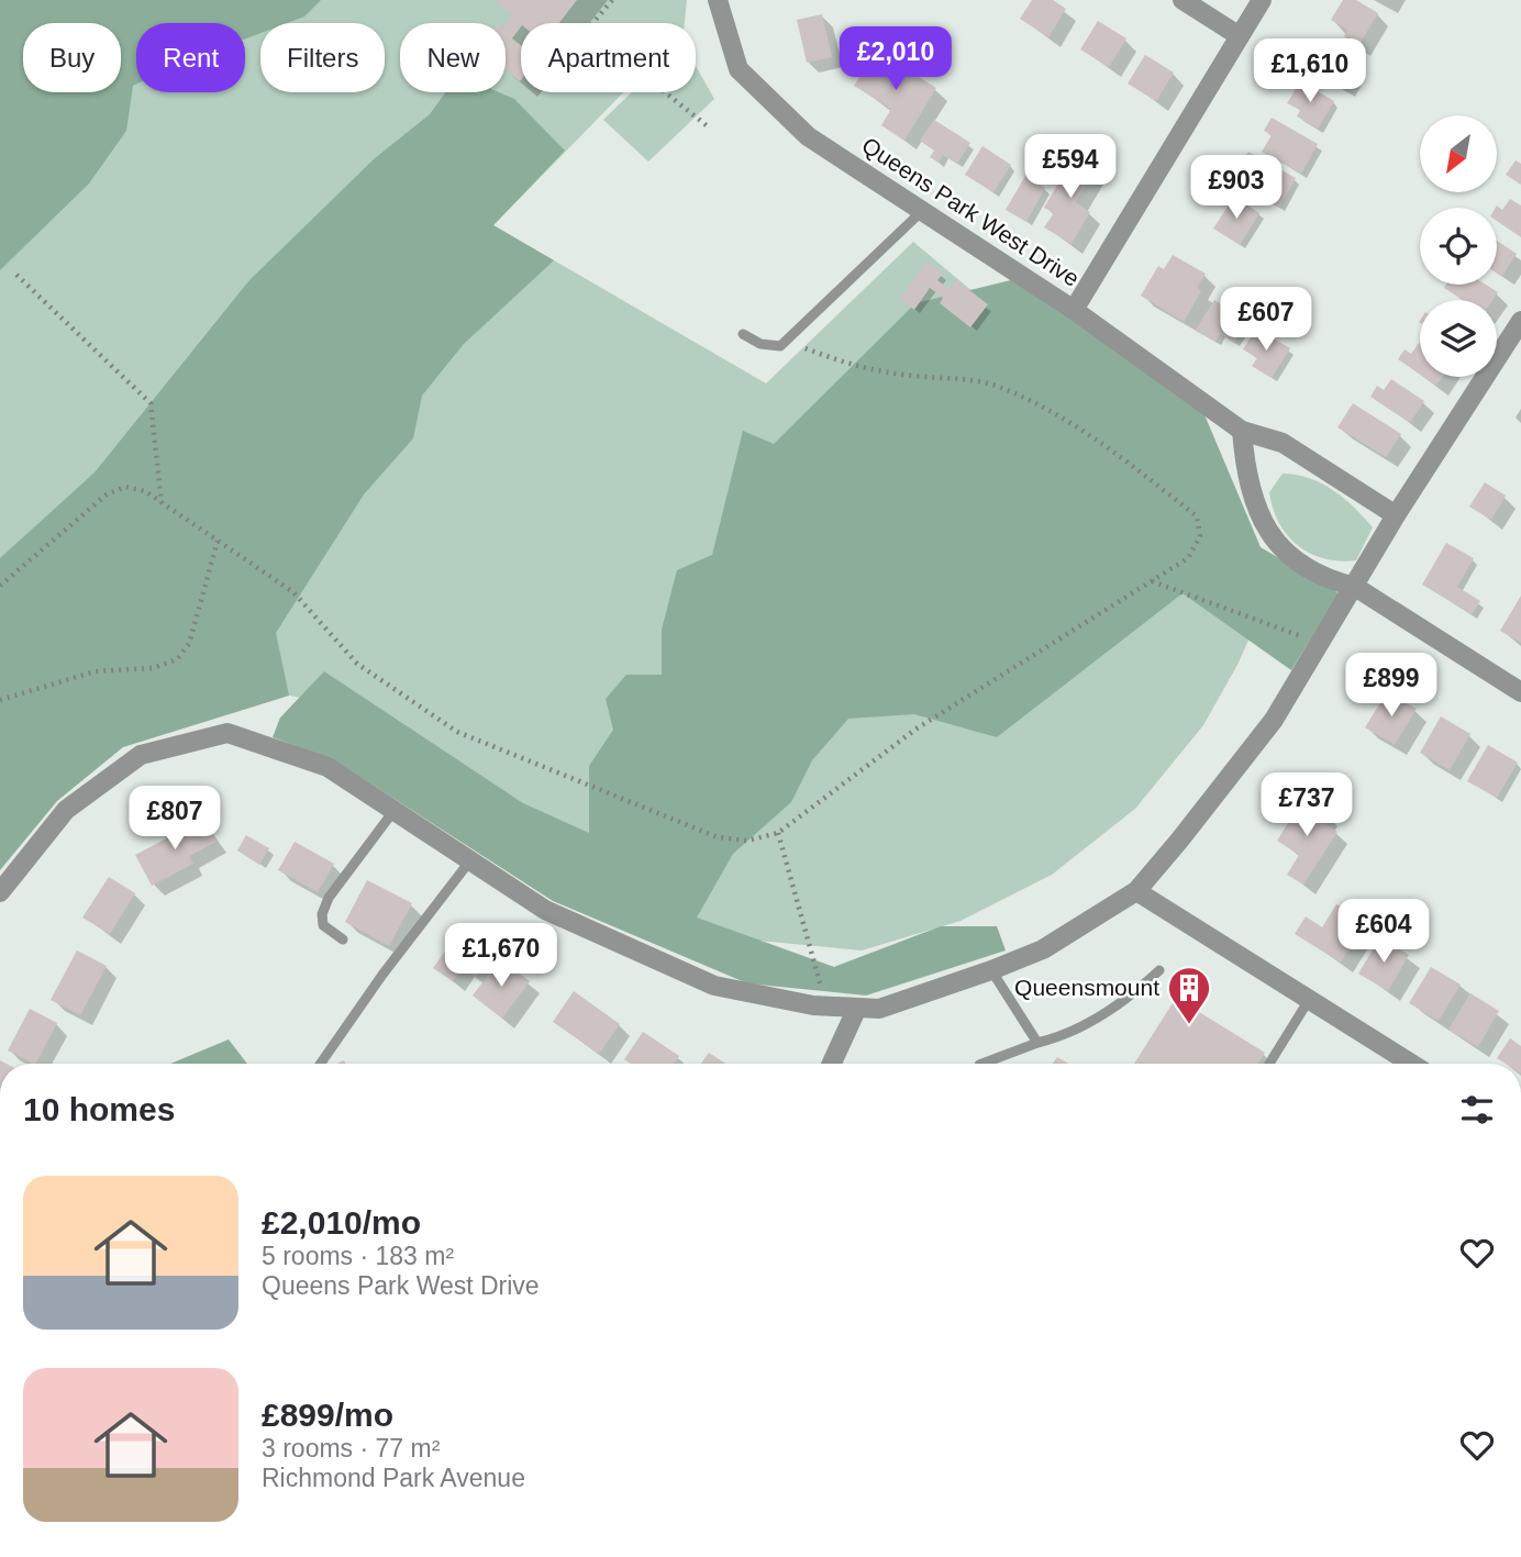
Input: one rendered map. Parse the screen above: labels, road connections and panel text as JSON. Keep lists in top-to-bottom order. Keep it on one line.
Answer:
{"streets":{"street":["Queens Park West Drive"]},"places":{"building":["Queensmount"]},"north":"bottom left","page":{"chip":["Buy","Rent","Filters","New","Apartment"],"price":["£2,010","£1,610","£594","£903","£607","£899","£737","£807","£604","£1,670"],"heading":"10 homes","list":[{"name":"£2,010/mo","note":"5 rooms · 183 m² · Queens Park West Drive"},{"name":"£899/mo","note":"3 rooms · 77 m² · Richmond Park Avenue"}]}}
